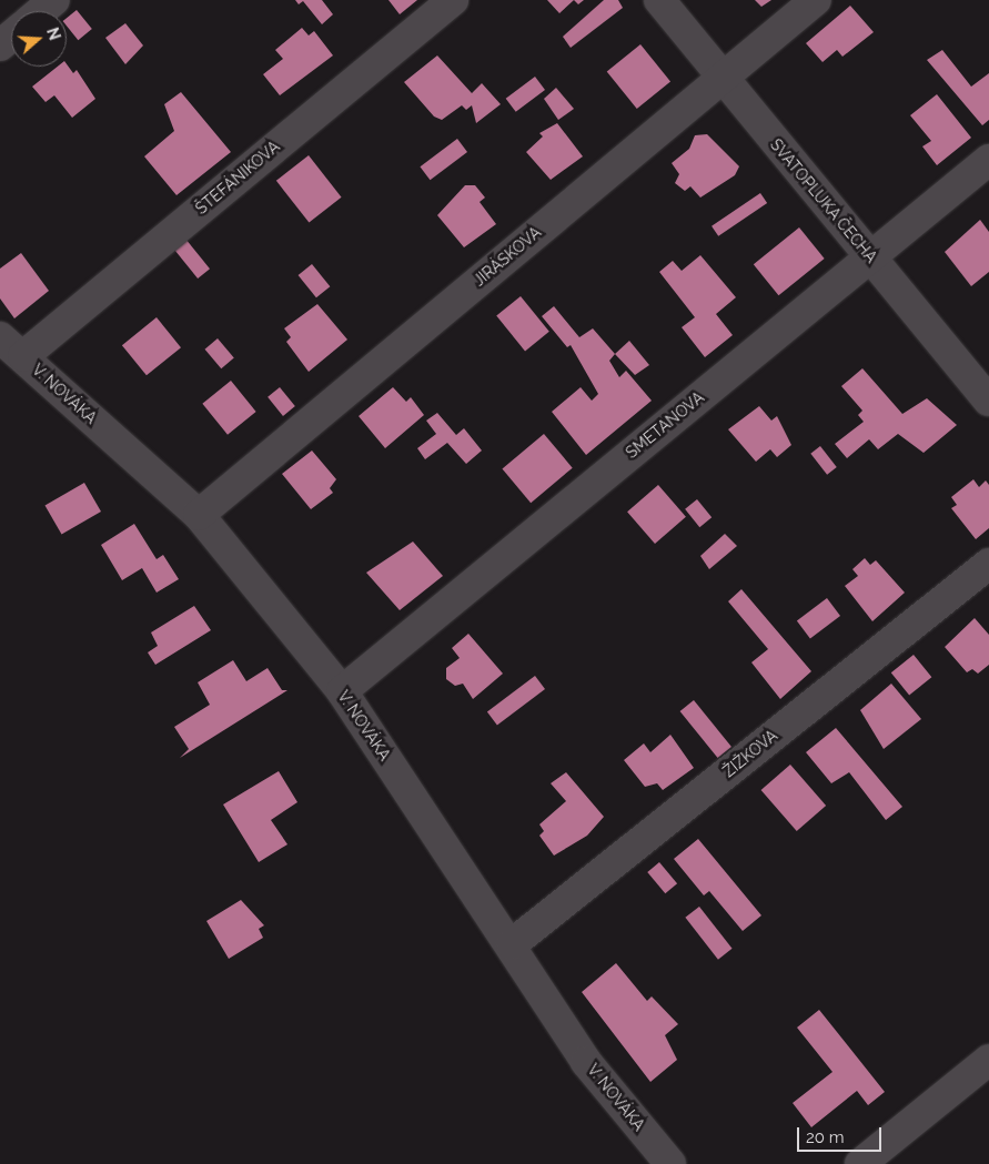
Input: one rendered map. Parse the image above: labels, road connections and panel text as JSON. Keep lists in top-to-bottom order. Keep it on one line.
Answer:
{"streets":{"street":["ŠTEFÁNIKOVA","SVATOPLUKA ČECHA","JIRÁSKOVA","V. NOVÁKA","SMETANOVA","ŽIŽKOVA"]},"crossings":[["ŠTEFÁNIKOVA","V. NOVÁKA"],["SVATOPLUKA ČECHA","JIRÁSKOVA"],["SVATOPLUKA ČECHA","SMETANOVA"],["JIRÁSKOVA","V. NOVÁKA"],["V. NOVÁKA","SMETANOVA"],["V. NOVÁKA","ŽIŽKOVA"]],"scale_bar":"20 m","north":"right"}
